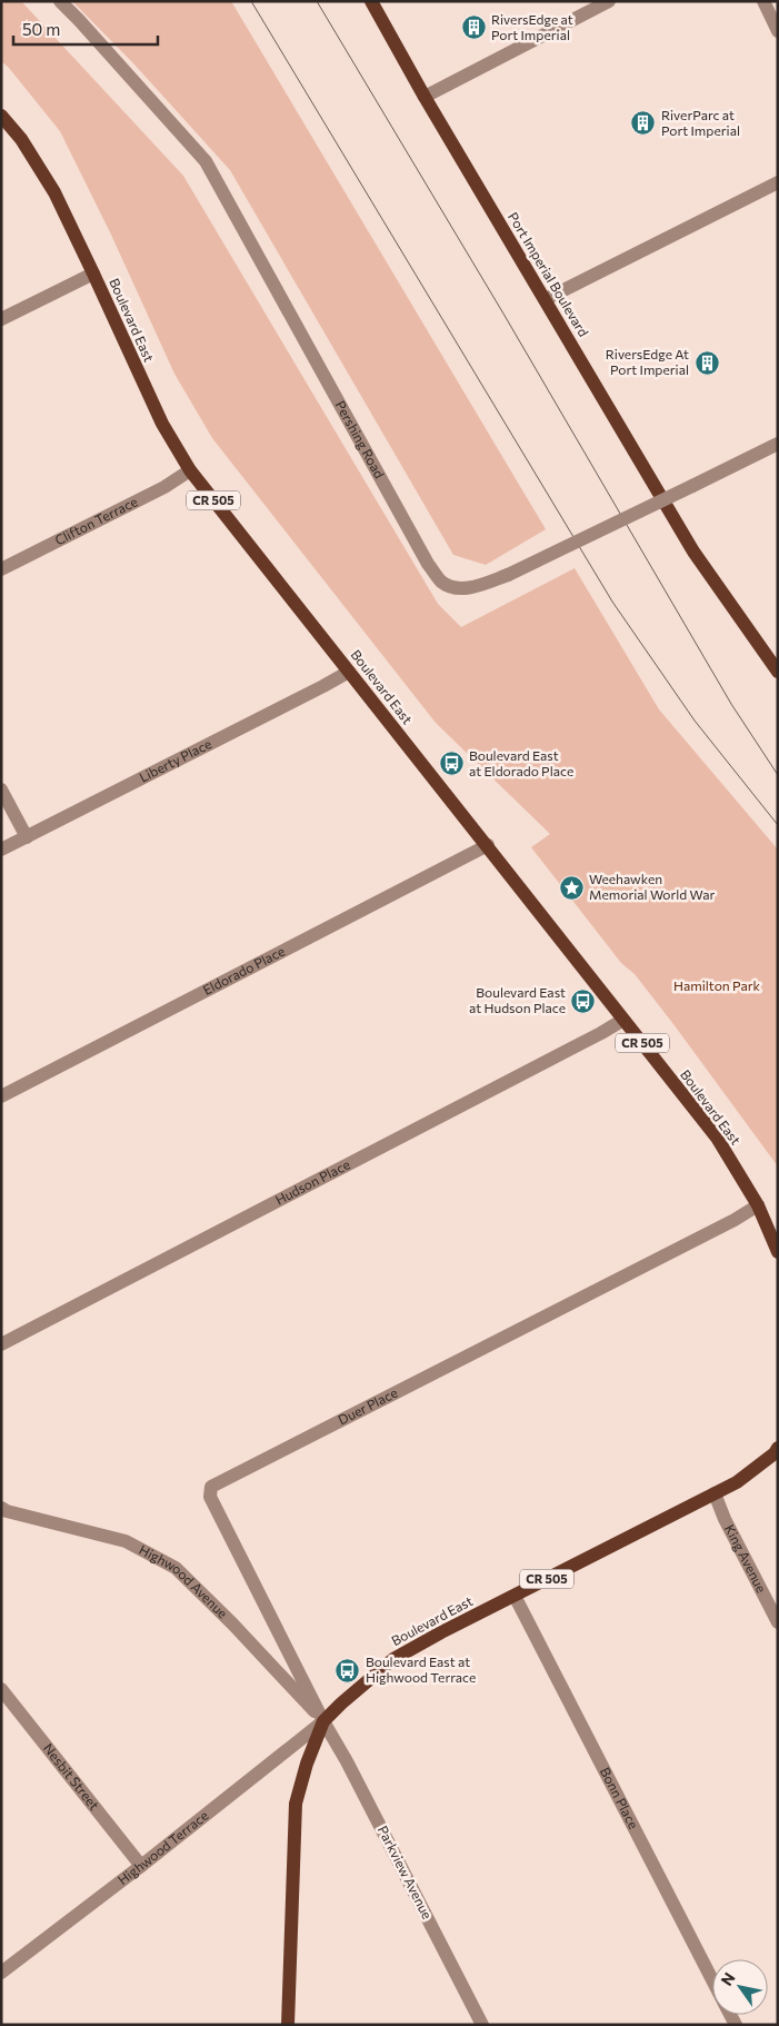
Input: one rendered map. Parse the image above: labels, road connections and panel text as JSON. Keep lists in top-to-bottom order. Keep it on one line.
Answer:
{"streets":{"main road":["Port Imperial Boulevard","Boulevard East","CR 505"],"street":["Pershing Road","Clifton Terrace","Liberty Place","Eldorado Place","Hudson Place","Duer Place","King Avenue","Highwood Avenue","Nesbit Street","Bonn Place","Highwood Terrace","Parkview Avenue"]},"crossings":[["Boulevard East","Clifton Terrace"],["Boulevard East","Liberty Place"],["Boulevard East","Eldorado Place"],["Boulevard East","Hudson Place"],["Boulevard East","Duer Place"],["Boulevard East","King Avenue"],["Boulevard East","Highwood Avenue"],["Boulevard East","Bonn Place"],["Boulevard East","Highwood Terrace"],["Boulevard East","Parkview Avenue"],["Duer Place","Highwood Avenue"],["Duer Place","Highwood Terrace"],["Duer Place","Parkview Avenue"],["Highwood Avenue","Highwood Terrace"],["Highwood Avenue","Parkview Avenue"],["Nesbit Street","Highwood Terrace"],["Highwood Terrace","Parkview Avenue"]],"parks":["Hamilton Park"],"places":{"building":["RiversEdge at Port Imperial","RiverParc at Port Imperial","RiversEdge At Port Imperial"],"bus stop":["Boulevard East at Eldorado Place","Boulevard East at Hudson Place","Boulevard East at Highwood Terrace"],"place":["Weehawken Memorial World War"]},"scale_bar":"50 m","north":"top left"}
